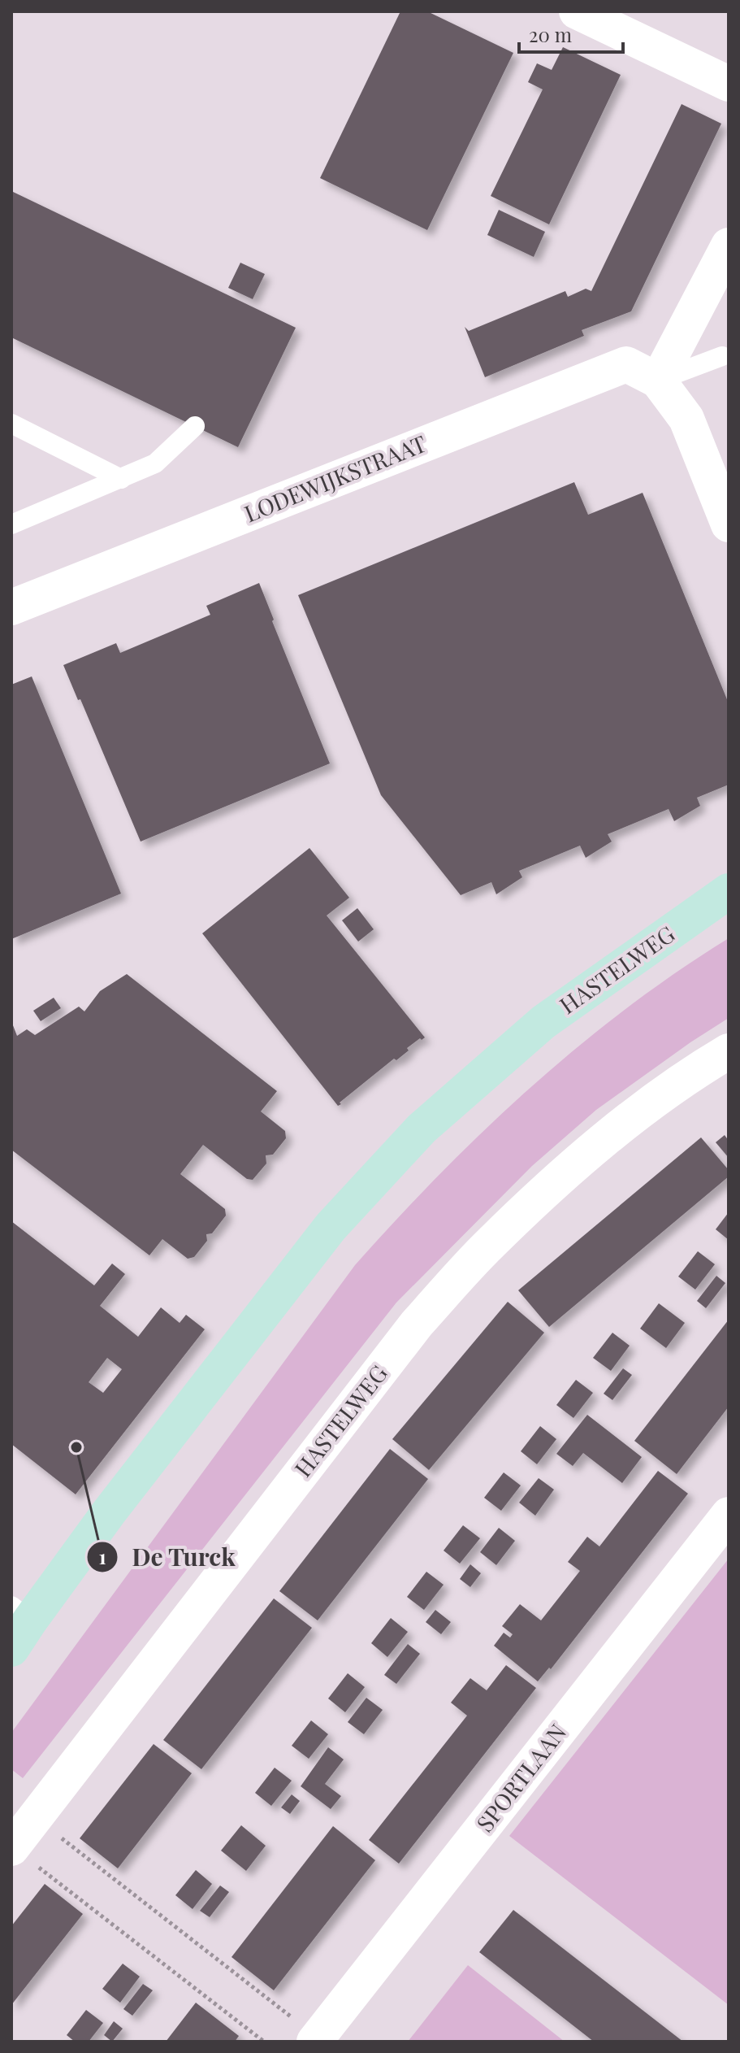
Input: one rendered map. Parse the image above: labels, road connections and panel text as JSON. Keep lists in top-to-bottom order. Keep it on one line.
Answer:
{"streets":{"street":["LODEWIJKSTRAAT","HASTELWEG","SPORTLAAN"]},"places":["De Turck"],"scale_bar":"20 m"}
